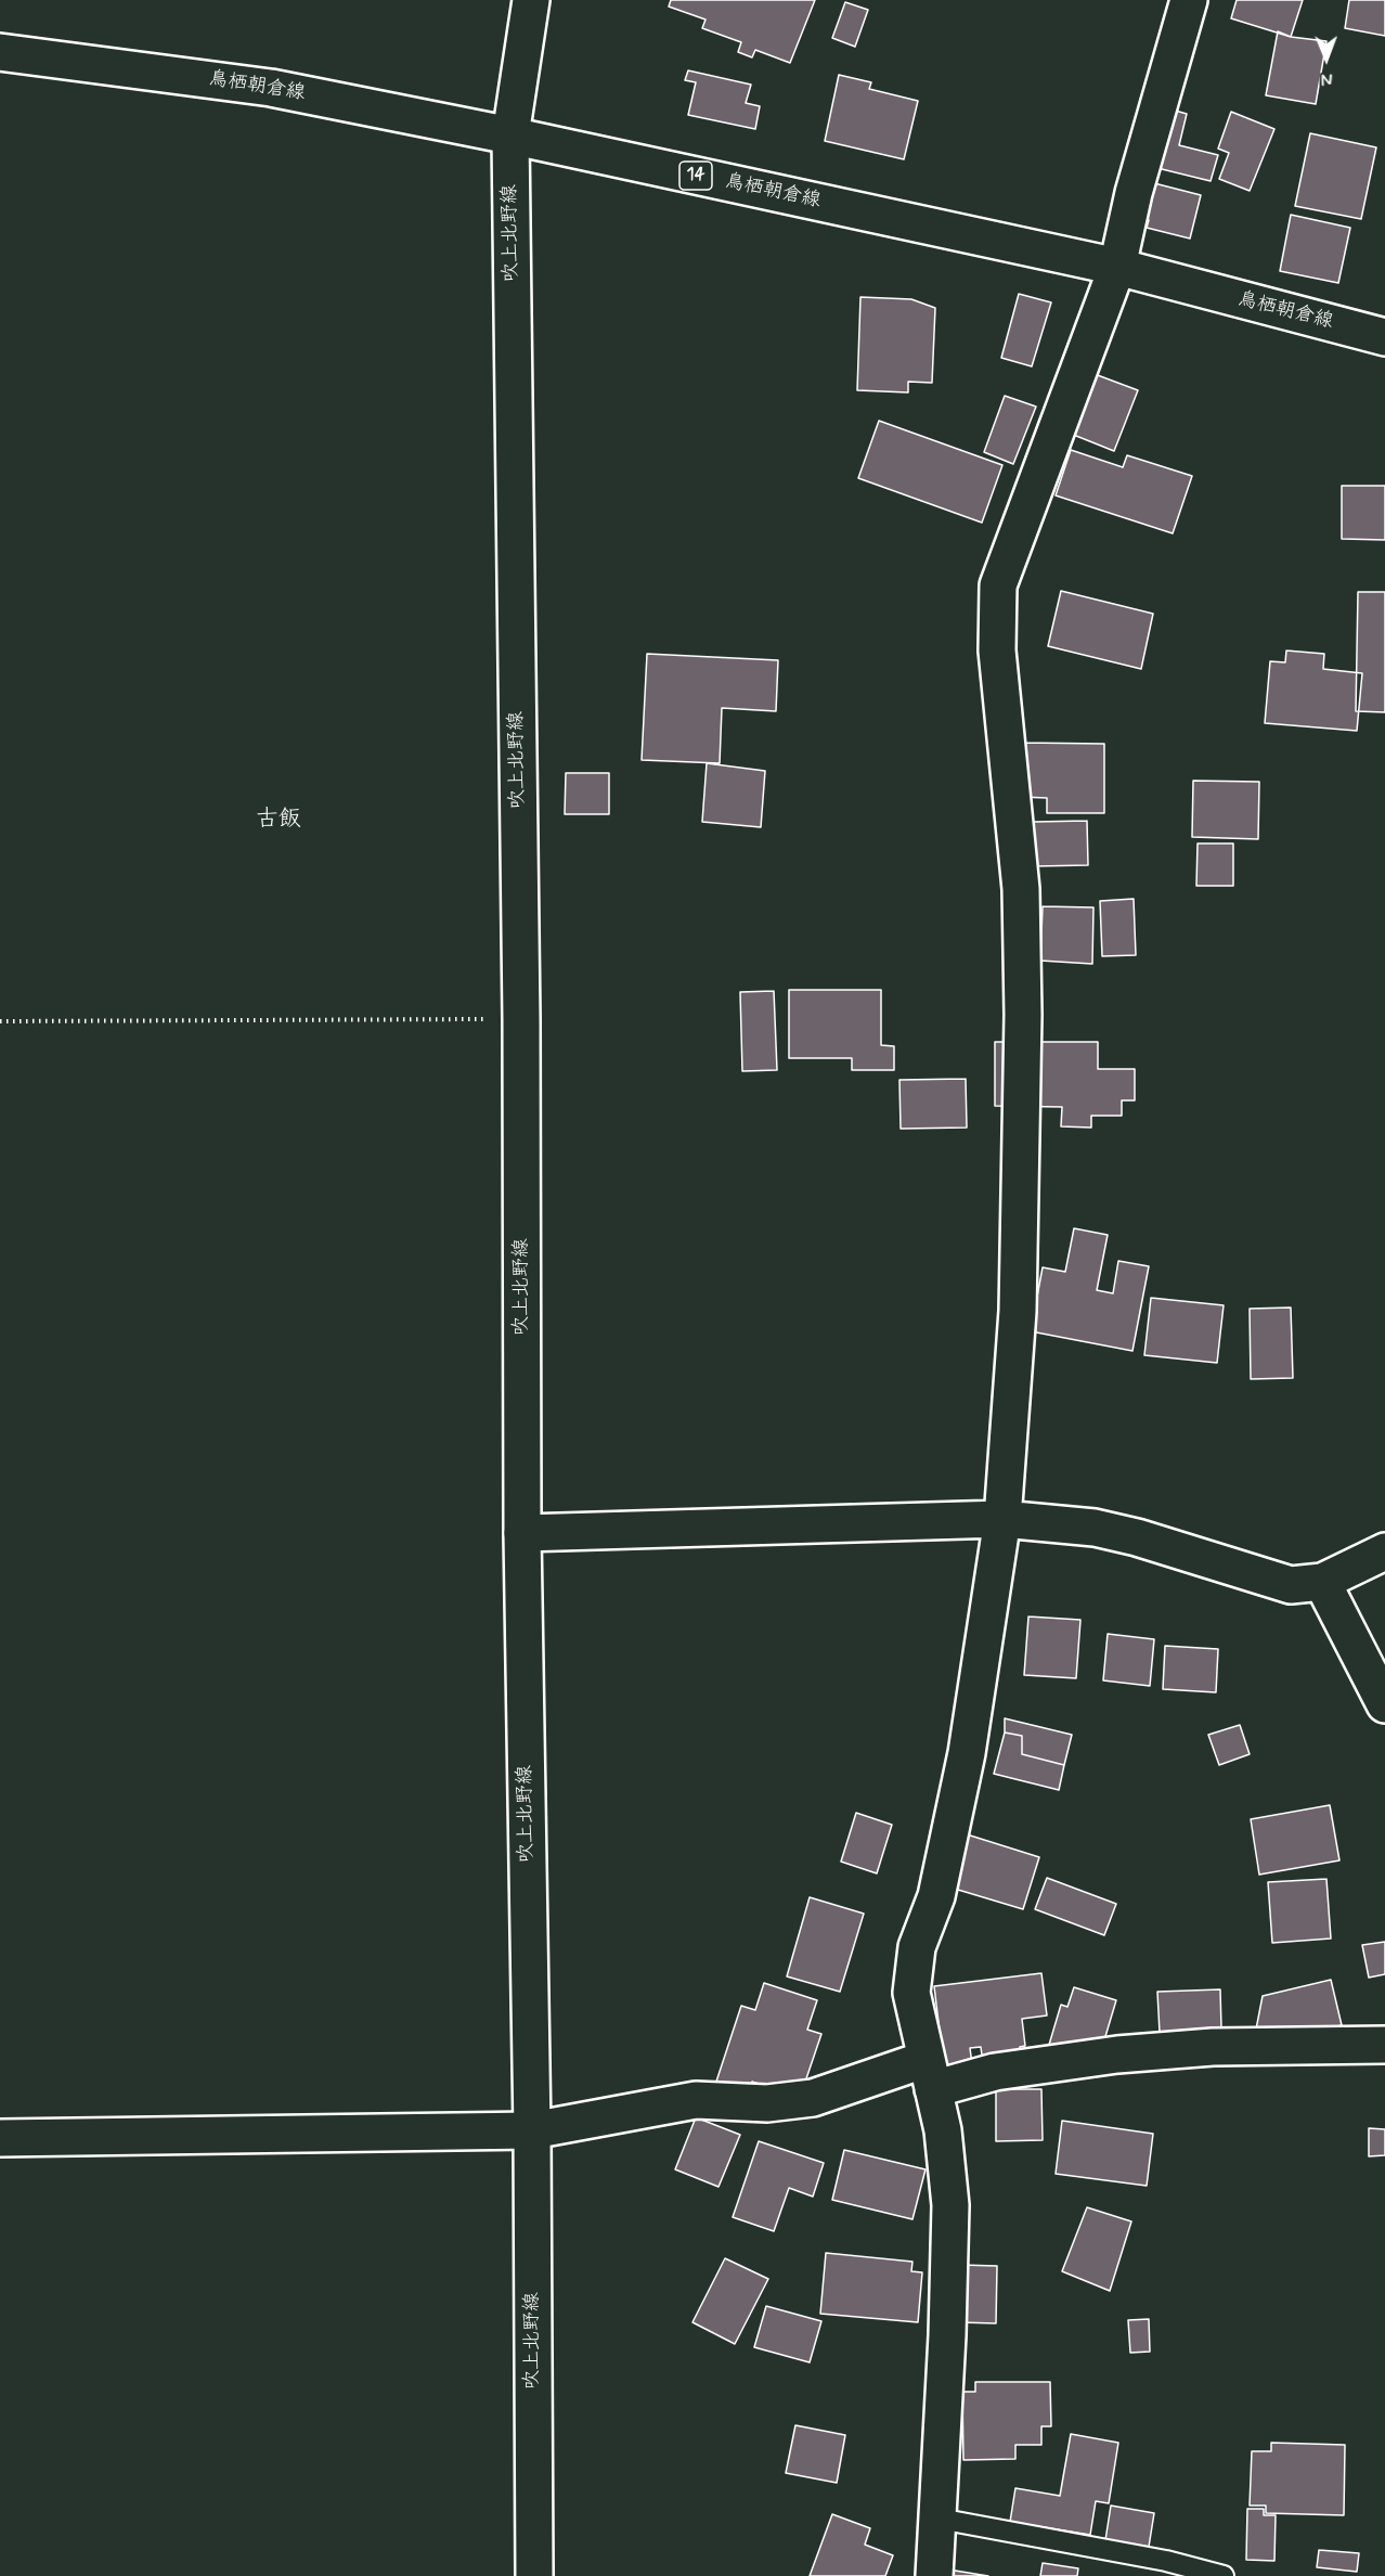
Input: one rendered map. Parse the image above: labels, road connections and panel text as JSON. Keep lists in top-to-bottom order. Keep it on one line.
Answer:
{"streets":{"street":["鳥栖朝倉線","14","吹上北野線"]},"crossings":[["鳥栖朝倉線","吹上北野線"]],"districts":["古飯"],"north":"bottom"}
